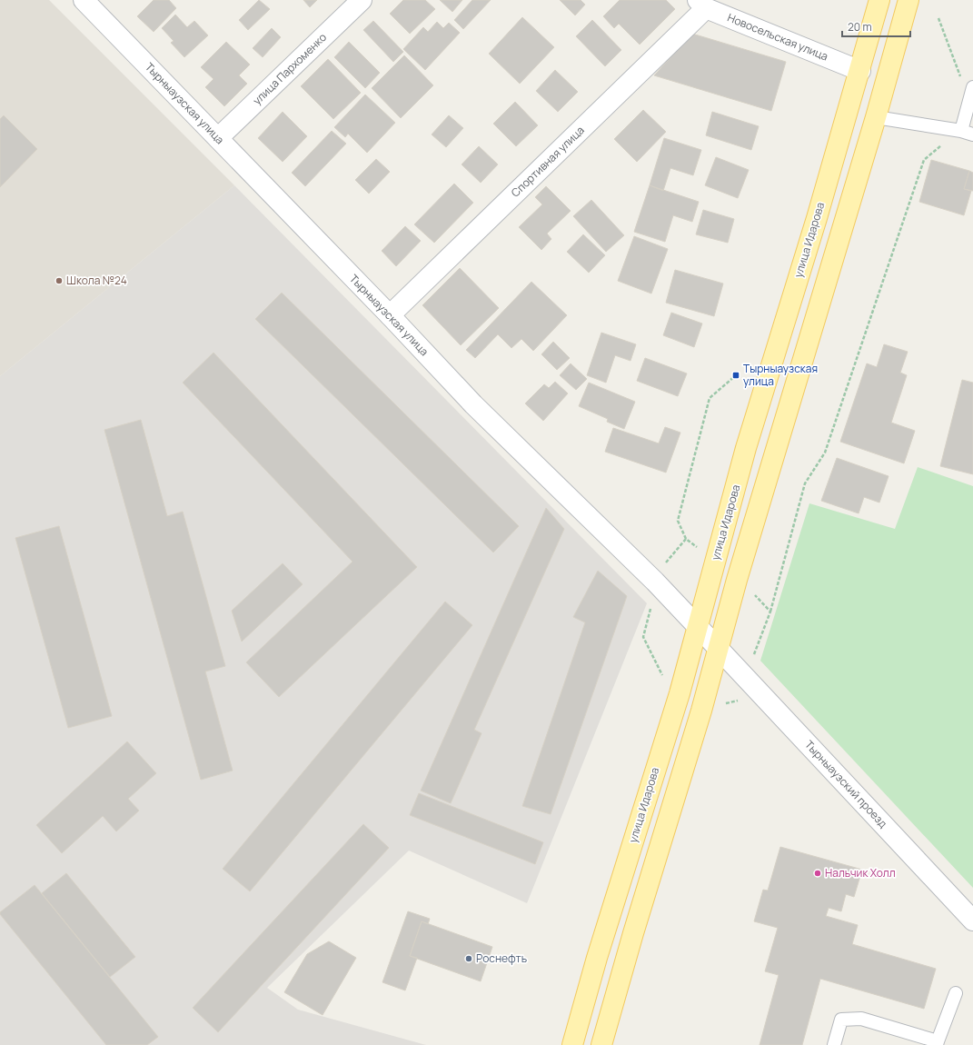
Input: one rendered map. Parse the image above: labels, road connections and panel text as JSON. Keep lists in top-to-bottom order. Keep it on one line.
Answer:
{"streets":{"main road":["улица Идарова"],"street":["Новосельская улица","улица Пархоменко","Тырныаузская улица","Спортивная улица","Тырныаузский проезд"]},"crossings":[["Новосельская улица","Спортивная улица"],["Новосельская улица","улица Идарова"],["улица Пархоменко","Тырныаузская улица"],["Тырныаузская улица","Спортивная улица"],["Тырныаузская улица","улица Идарова"],["Тырныаузская улица","Тырныаузский проезд"]],"places":{"other":["Школа №24","Нальчик Холл","Роснефть"],"transit":["Тырныаузская улица"]},"scale_bar":"20 m"}
